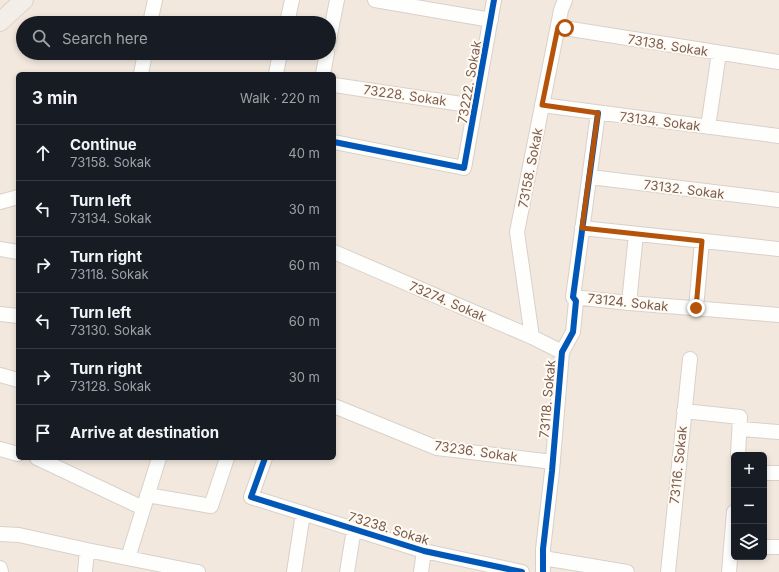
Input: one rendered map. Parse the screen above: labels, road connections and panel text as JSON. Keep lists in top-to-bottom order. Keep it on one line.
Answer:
{"streets":{"street":["73138. Sokak","73222. Sokak","73228. Sokak","73134. Sokak","73158. Sokak","73132. Sokak","73274. Sokak","73124. Sokak","73118. Sokak","73236. Sokak","73116. Sokak","73238. Sokak"]},"crossings":[["73138. Sokak","73158. Sokak"],["73222. Sokak","73228. Sokak"],["73134. Sokak","73158. Sokak"],["73134. Sokak","73118. Sokak"],["73158. Sokak","73274. Sokak"],["73132. Sokak","73118. Sokak"],["73274. Sokak","73118. Sokak"],["73124. Sokak","73118. Sokak"],["73118. Sokak","73236. Sokak"]],"page":{"search":"Search here","heading":["3 min","Walk · 220 m"],"list":[["Continue","73158. Sokak","40 m"],["Turn left","73134. Sokak","30 m"],["Turn right","73118. Sokak","60 m"],["Turn left","73130. Sokak","60 m"],["Turn right","73128. Sokak","30 m"],"Arrive at destination"],"map_buttons":["+","−"]}}
